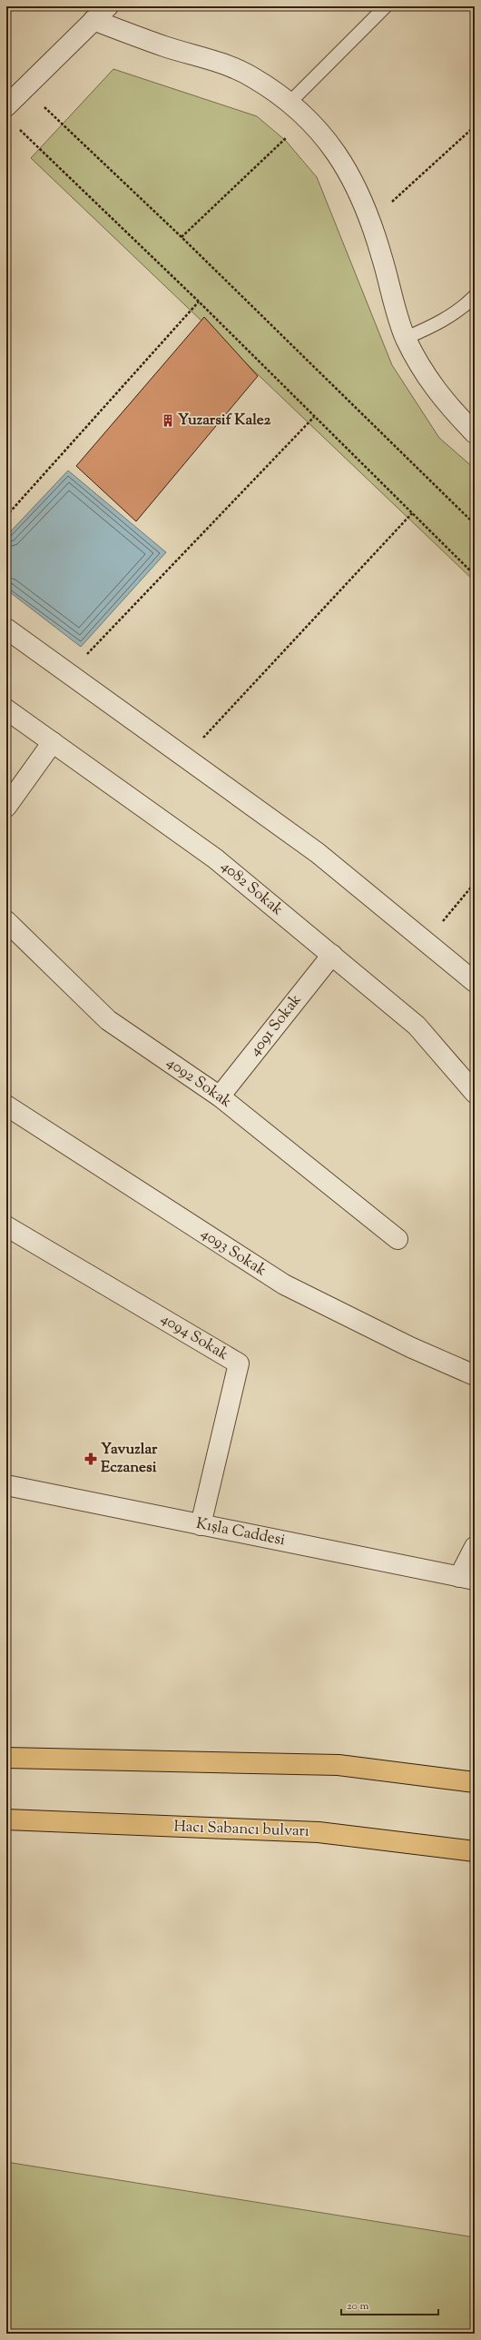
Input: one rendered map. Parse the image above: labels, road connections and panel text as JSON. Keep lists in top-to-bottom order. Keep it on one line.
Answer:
{"streets":{"main road":["Hacı Sabancı bulvarı"],"street":["4082 Sokak","4091 Sokak","4092 Sokak","4093 Sokak","4094 Sokak","Kışla Caddesi"]},"crossings":[["4082 Sokak","4091 Sokak"],["4091 Sokak","4092 Sokak"],["4094 Sokak","Kışla Caddesi"]],"places":{"building":["Yuzarsif Kale2"],"pharmacy":["Yavuzlar Eczanesi"]},"scale_bar":"20 m"}
